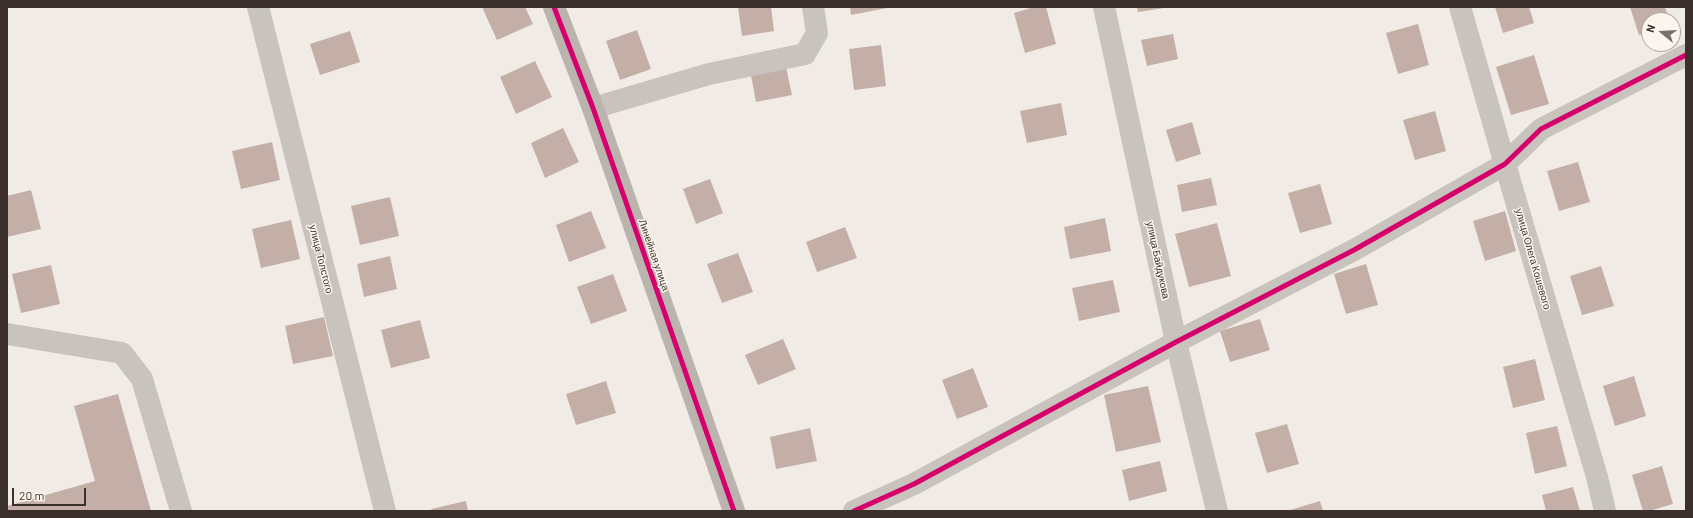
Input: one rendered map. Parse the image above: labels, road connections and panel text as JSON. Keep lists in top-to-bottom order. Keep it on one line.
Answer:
{"streets":{"street":["Линейная улица","улица Толстого","улица Олега Кошевого","улица Байдукова"]},"scale_bar":"20 m","north":"left"}
